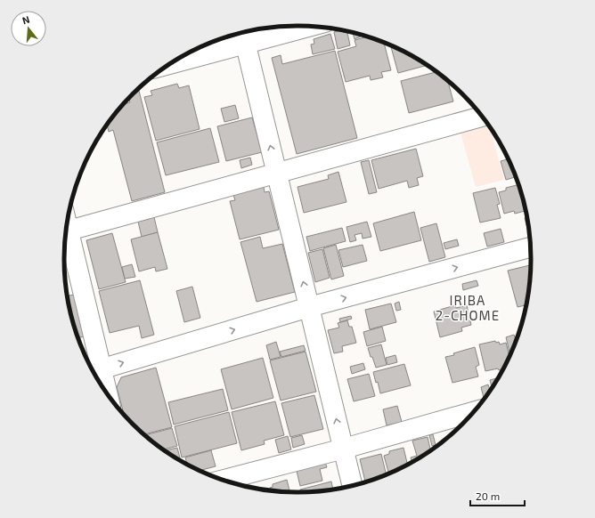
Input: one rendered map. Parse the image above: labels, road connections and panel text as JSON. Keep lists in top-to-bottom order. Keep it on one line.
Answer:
{"districts":["IRIBA 2-CHOME"],"scale_bar":"20 m","north":"top"}
